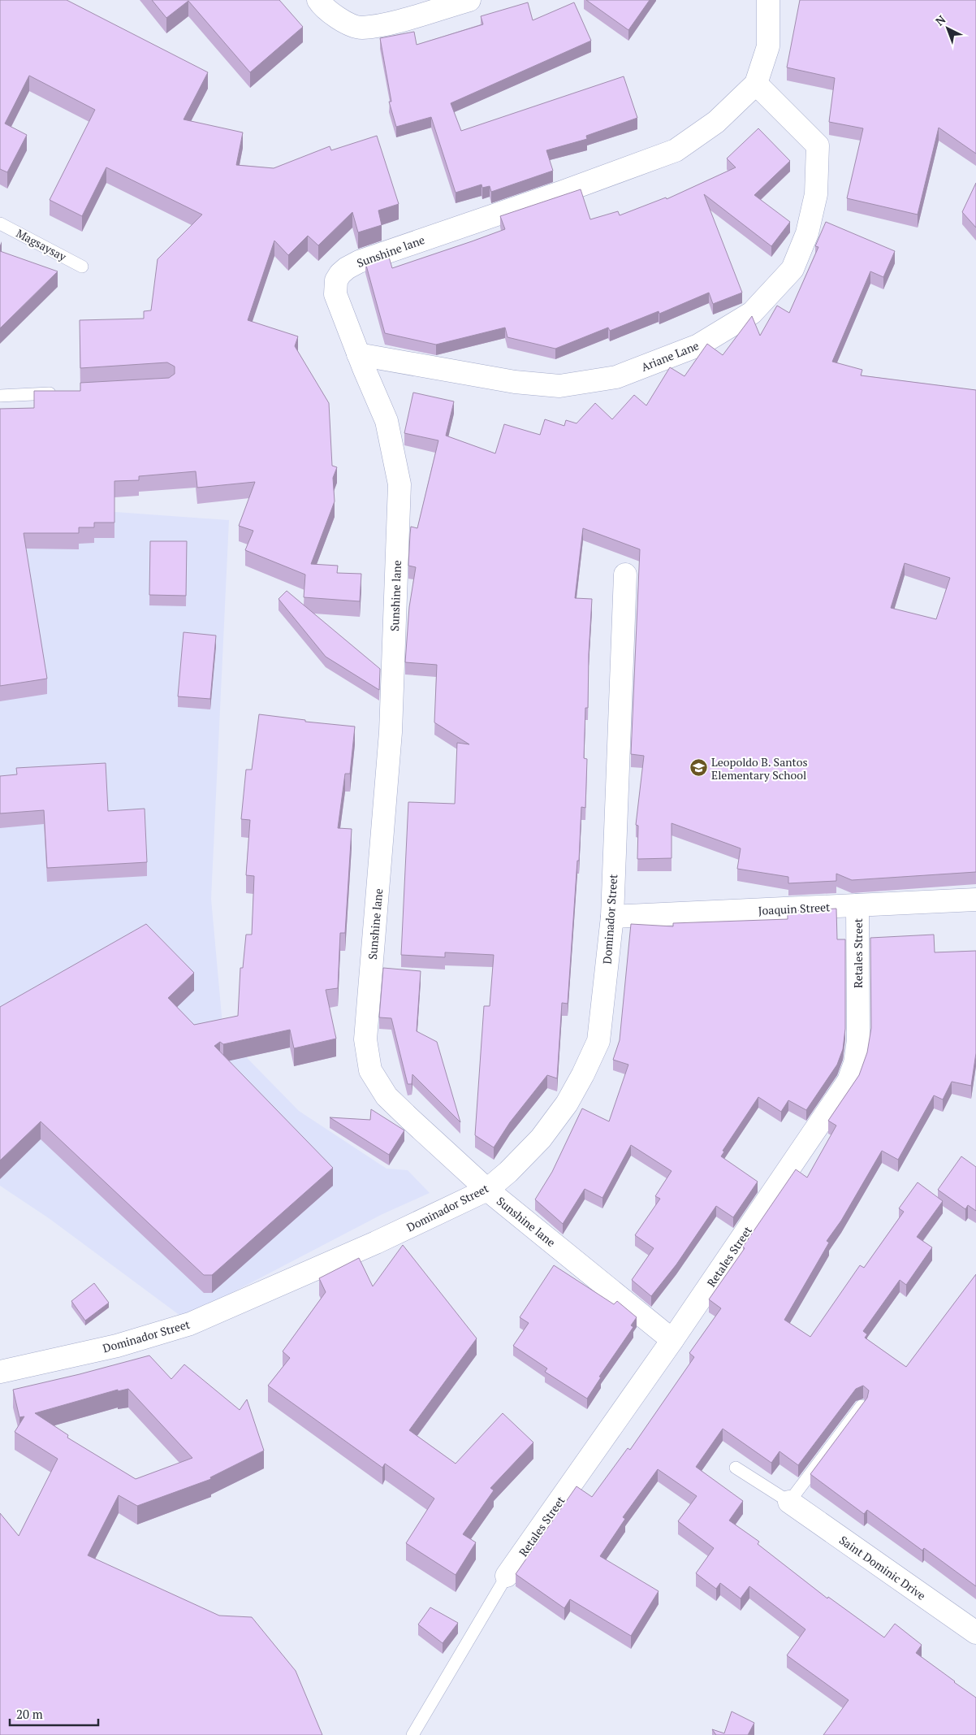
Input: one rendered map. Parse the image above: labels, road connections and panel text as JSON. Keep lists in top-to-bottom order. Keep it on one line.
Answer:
{"streets":{"street":["Sunshine lane","Ariane Lane","Joaquin Street","Dominador Street","Retales Street","Saint Dominic Drive"],"lane":["Magsaysay"]},"crossings":[["Sunshine lane","Ariane Lane"],["Sunshine lane","Dominador Street"],["Sunshine lane","Retales Street"],["Joaquin Street","Dominador Street"],["Joaquin Street","Retales Street"]],"places":{"school or university":["Leopoldo B. Santos Elementary School"]},"scale_bar":"20 m","north":"top left"}
